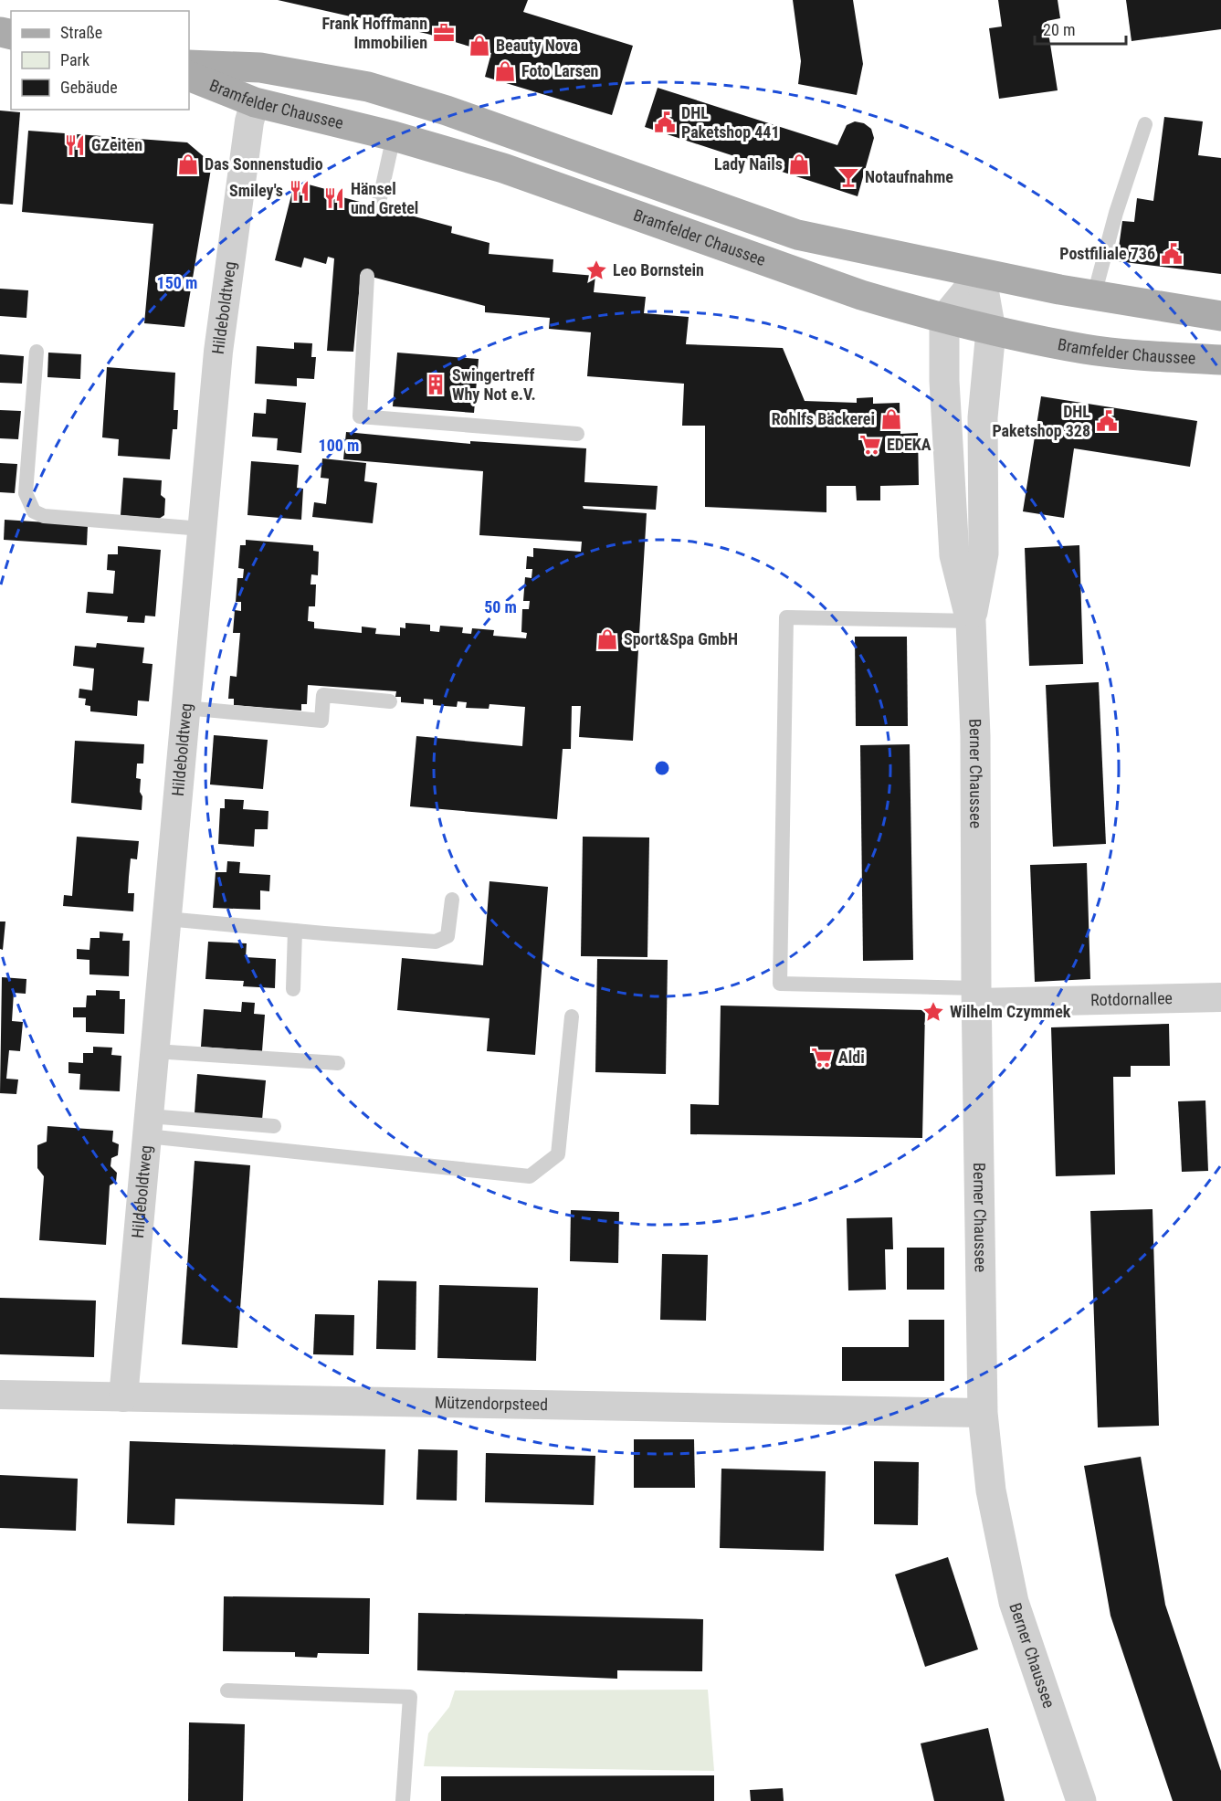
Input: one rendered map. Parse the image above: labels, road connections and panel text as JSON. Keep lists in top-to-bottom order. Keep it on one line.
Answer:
{"streets":{"main road":["Bramfelder Chaussee"],"street":["Hildeboldtweg","Berner Chaussee","Rotdornallee","Mützendorpsteed"]},"crossings":[["Bramfelder Chaussee","Hildeboldtweg"],["Bramfelder Chaussee","Berner Chaussee"],["Hildeboldtweg","Mützendorpsteed"],["Berner Chaussee","Rotdornallee"],["Berner Chaussee","Mützendorpsteed"]],"places":{"office":["Frank Hoffmann Immobilien"],"shop":["Beauty Nova","Foto Larsen","Das Sonnenstudio","Lady Nails","Rohlfs Bäckerei","Sport&Spa GmbH"],"public building":["DHL Paketshop 441","Postfiliale 736","DHL Paketshop 328"],"restaurant":["GZeiten","Smiley's","Hänsel und Gretel"],"bar":["Notaufnahme"],"place":["Leo Bornstein","Wilhelm Czymmek"],"building":["Swingertreff Why Not e.V."],"supermarket":["EDEKA","Aldi"]},"legend":["Straße","Park","Gebäude"],"scale_bar":"20 m","rings":["150 m","100 m","50 m"]}
